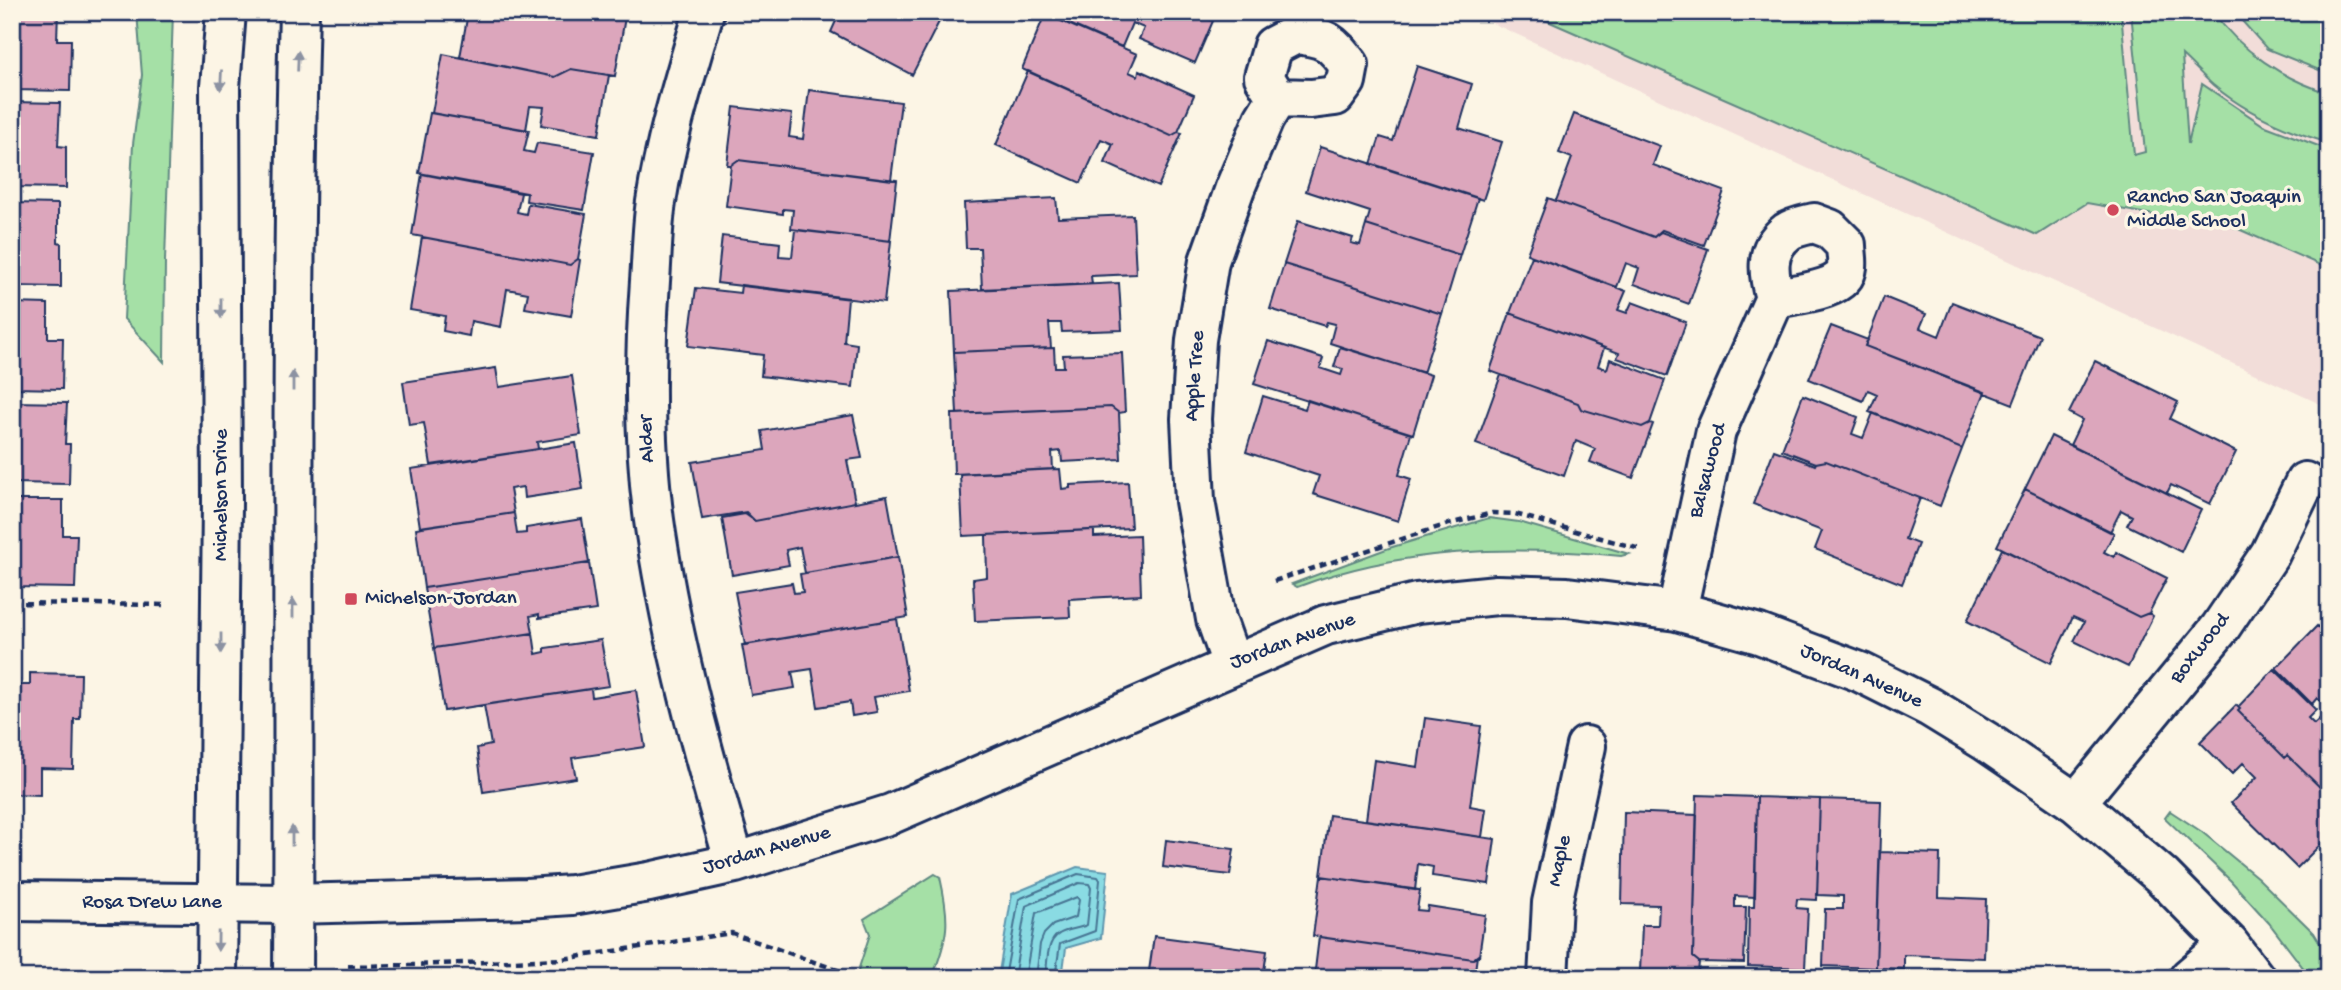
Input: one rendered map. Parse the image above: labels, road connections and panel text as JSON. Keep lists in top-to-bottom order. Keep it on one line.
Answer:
{"streets":{"street":["Apple Tree","Alder","Balsawood","Michelson Drive","Jordan Avenue","Boxwood","Maple","Rosa Drew Lane"]},"crossings":[["Apple Tree","Jordan Avenue"],["Alder","Jordan Avenue"],["Balsawood","Jordan Avenue"],["Michelson Drive","Rosa Drew Lane"],["Jordan Avenue","Boxwood"],["Jordan Avenue","Rosa Drew Lane"]],"places":{"other":["Rancho San Joaquin Middle School"],"transit":["Michelson-Jordan"]}}
